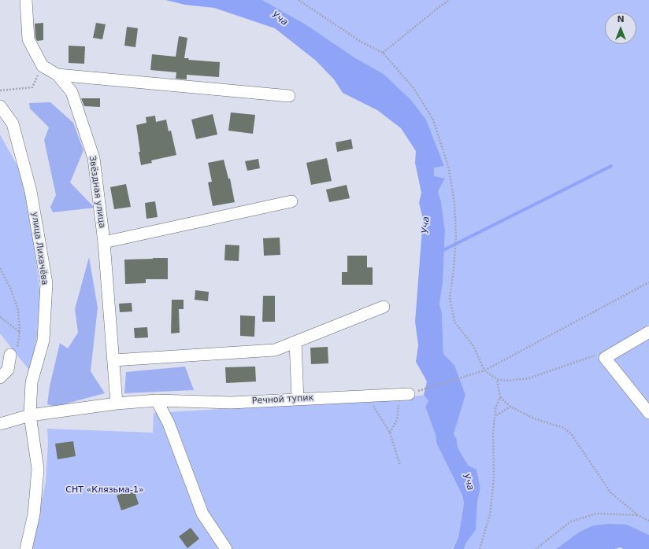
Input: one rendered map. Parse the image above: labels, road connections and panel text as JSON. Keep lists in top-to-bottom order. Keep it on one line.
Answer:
{"streets":{"street":["Звёздная улица","улица Лихачёва","Речной тупик"]},"crossings":[["Звёздная улица","Речной тупик"],["улица Лихачёва","Речной тупик"]],"water":["Уча"],"parks":["СНТ «Клязьма-1»"],"north":"top"}
